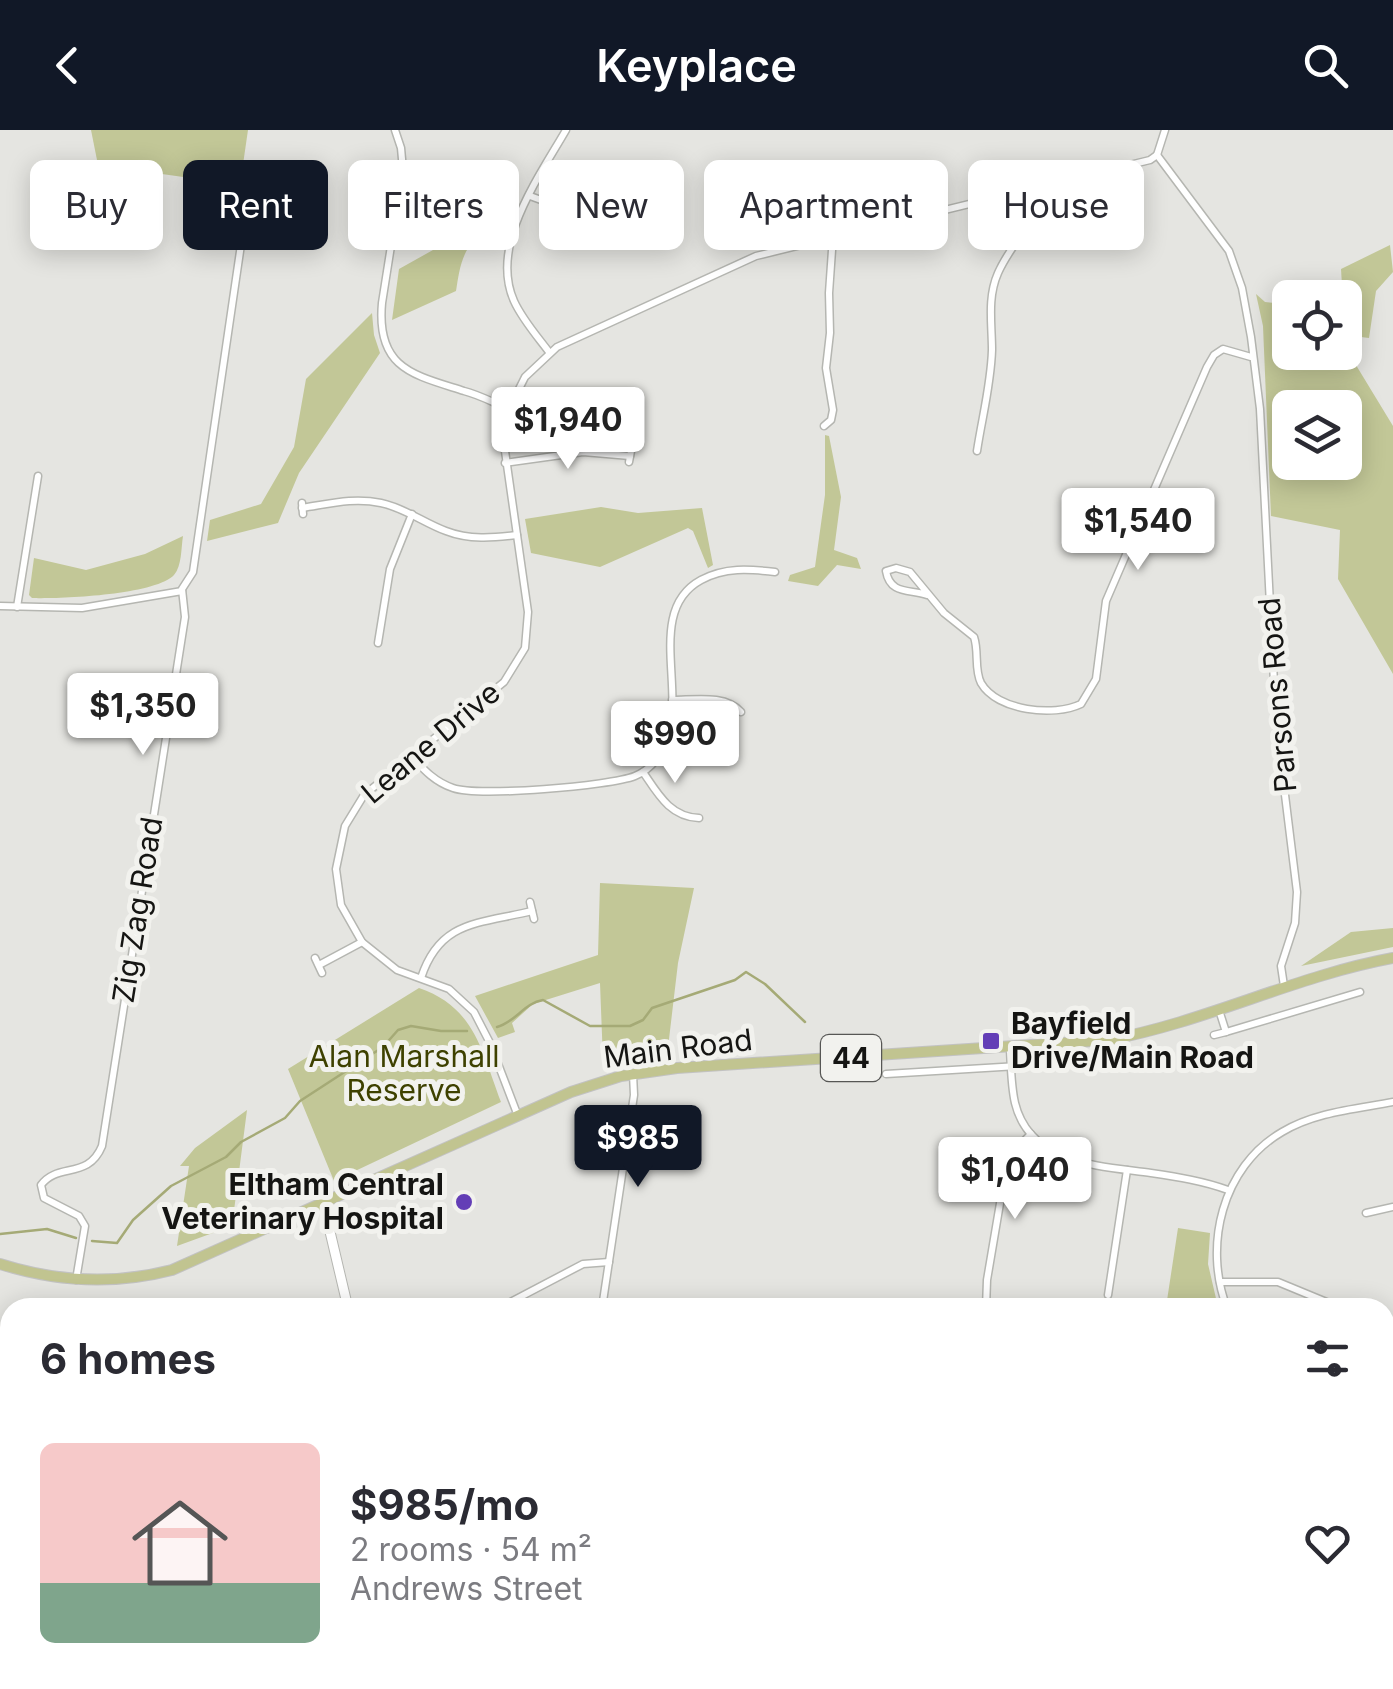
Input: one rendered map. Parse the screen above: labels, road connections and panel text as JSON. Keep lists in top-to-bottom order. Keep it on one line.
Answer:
{"streets":{"main road":["Main Road","44"],"street":["Parsons Road","Leane Drive","Zig Zag Road"]},"crossings":[["Parsons Road","Leane Drive"],["Parsons Road","Main Road"],["Leane Drive","Main Road"],["Zig Zag Road","Main Road"]],"parks":["Alan Marshall Reserve"],"places":{"transit":["Bayfield Drive/Main Road"],"other":["Eltham Central Veterinary Hospital"]},"page":{"header":"Keyplace","chip":["Buy","Rent","Filters","New","Apartment","House"],"price":["$1,940","$1,540","$1,350","$990","$985","$1,040"],"heading":"6 homes","list":[{"name":"$985/mo","note":"2 rooms · 54 m² · Andrews Street"}]}}
